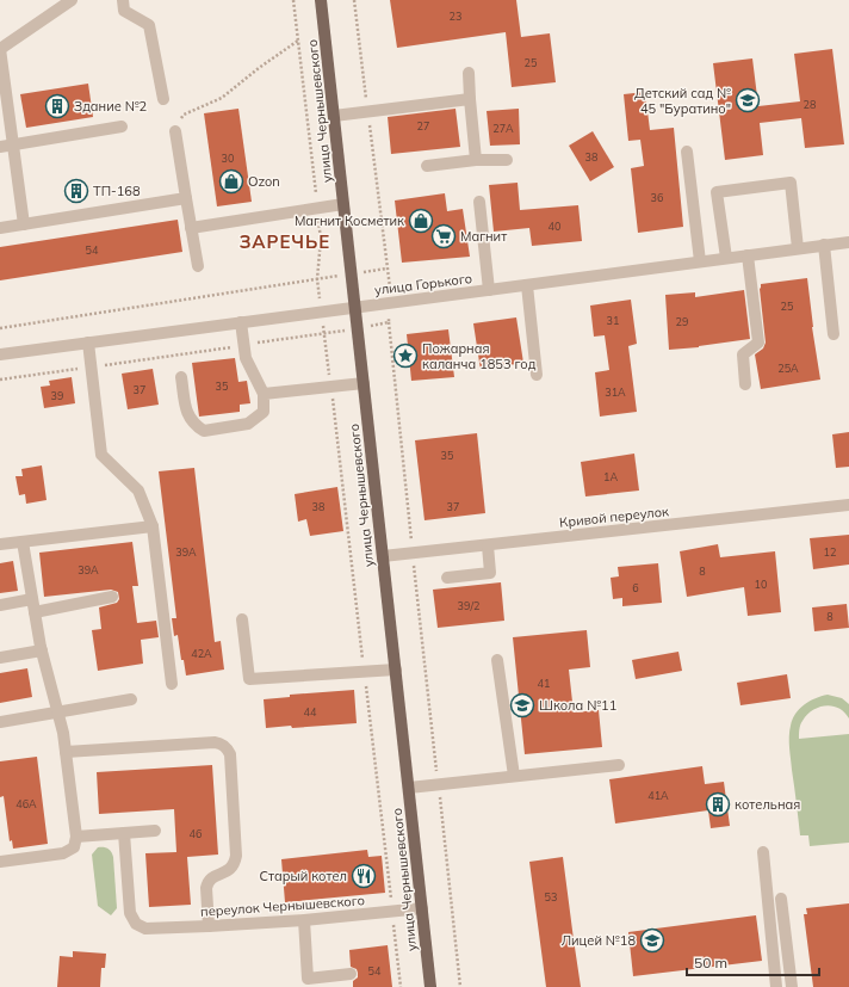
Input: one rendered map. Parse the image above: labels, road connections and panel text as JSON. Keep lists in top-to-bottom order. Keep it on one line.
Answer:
{"streets":{"main road":["улица Чернышевского"],"street":["улица Горького","Кривой переулок","переулок Чернышевского"]},"crossings":[["улица Чернышевского","улица Горького"],["улица Чернышевского","Кривой переулок"],["улица Чернышевского","переулок Чернышевского"]],"districts":["ЗАРЕЧЬЕ"],"places":{"school or university":["Детский сад № 45 \"Буратино\"","Школа №11","Лицей №18"],"building":["Здание №2","ТП-168","котельная"],"shop":["Ozon","Магнит Косметик"],"supermarket":["Магнит"],"place":["Пожарная каланча 1853 год"],"restaurant":["Старый котел"]},"house_numbers":["23","25","28","27","27А","38","30","36","40","54","25","31","29","25А","35","37","31А","39","35","1А","38","37","39А","12","39А","8","10","6","39/2","8","42А","41","44","41А","46А","46","53","54"],"scale_bar":"50 m"}
